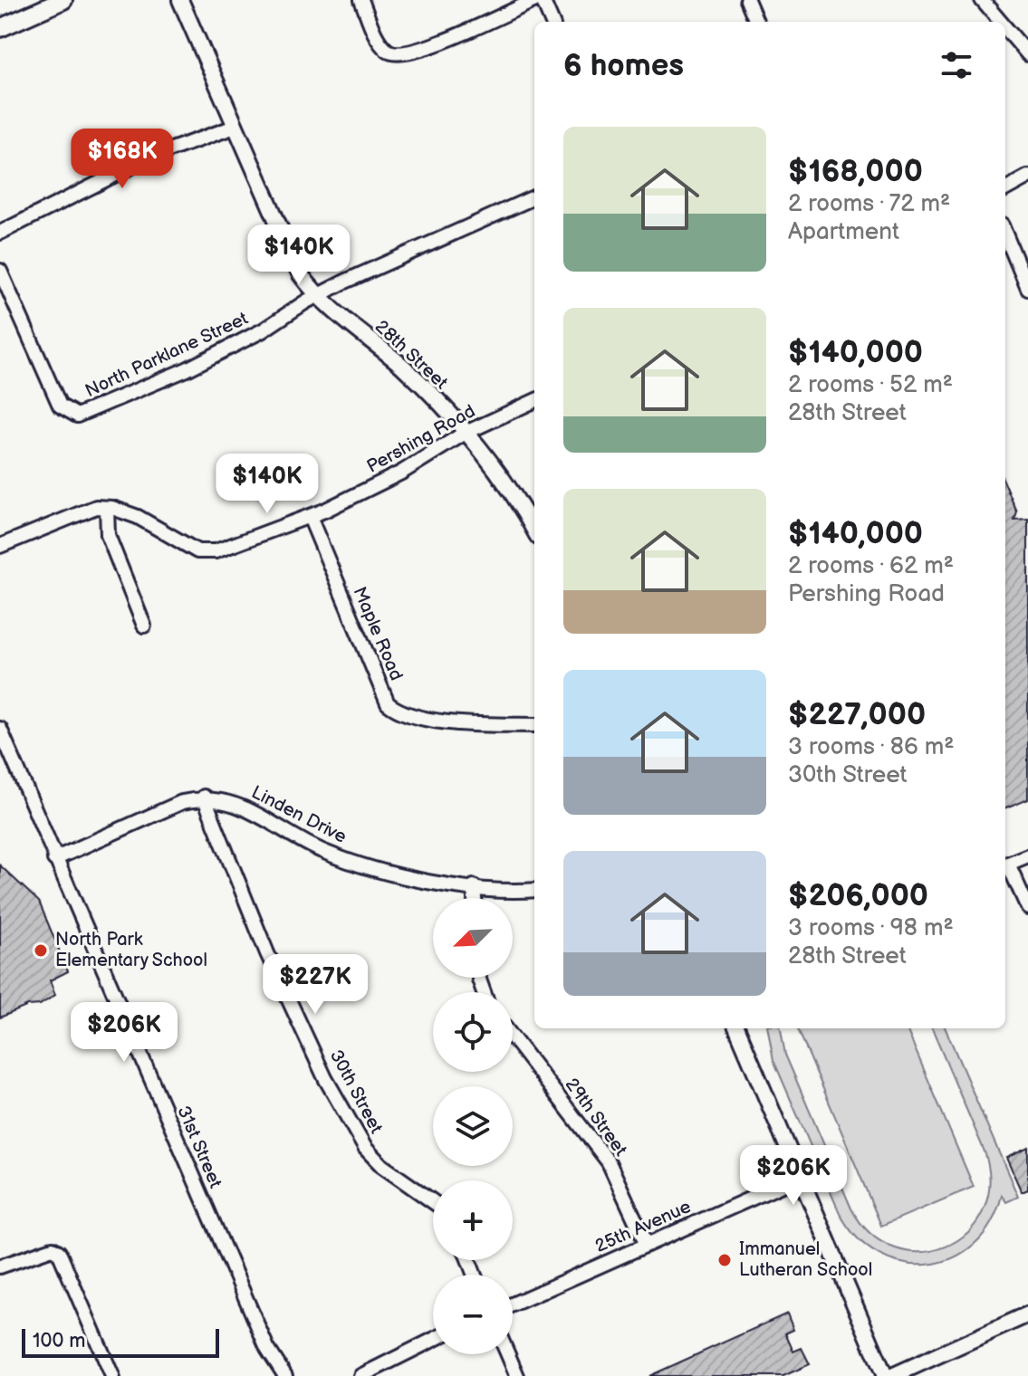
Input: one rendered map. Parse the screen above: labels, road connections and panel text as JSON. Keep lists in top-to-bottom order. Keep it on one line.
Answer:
{"streets":{"street":["North Parklane Street","28th Street","Pershing Road","Maple Road","Linden Drive","30th Street","29th Street","31st Street","25th Avenue"]},"crossings":[["North Parklane Street","28th Street"],["28th Street","Pershing Road"],["Pershing Road","Maple Road"],["Linden Drive","30th Street"],["29th Street","25th Avenue"]],"places":["North Park Elementary School","Immanuel Lutheran School"],"scale_bar":"100 m","north":"bottom left","page":{"heading":"6 homes","list":[{"name":"$168,000","note":"2 rooms · 72 m² · Apartment"},{"name":"$140,000","note":"2 rooms · 52 m² · 28th Street"},{"name":"$140,000","note":"2 rooms · 62 m² · Pershing Road"},{"name":"$227,000","note":"3 rooms · 86 m² · 30th Street"},{"name":"$206,000","note":"3 rooms · 98 m² · 28th Street"}],"price":["$168K","$140K","$140K","$227K","$206K","$206K"],"map_buttons":["+","−"],"scale":"100 m"}}
